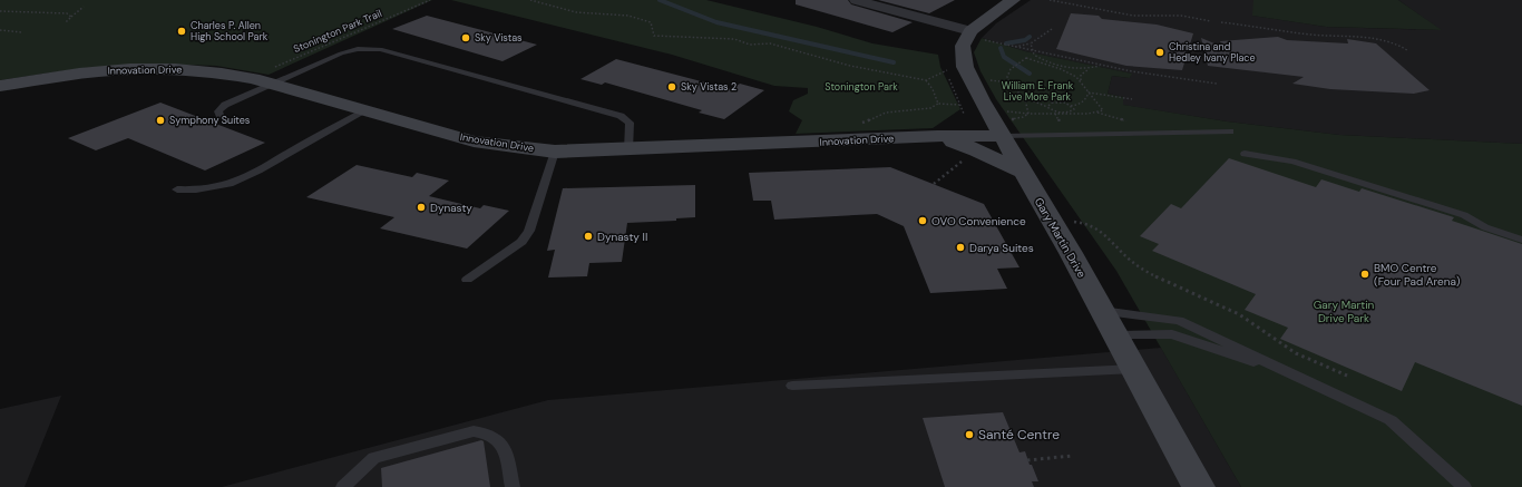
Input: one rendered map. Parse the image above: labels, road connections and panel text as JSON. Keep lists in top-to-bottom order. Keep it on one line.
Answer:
{"streets":{"street":["Innovation Drive","Gary Martin Drive"],"path":["Stonington Park Trail"]},"crossings":[["Stonington Park Trail","Innovation Drive"],["Innovation Drive","Gary Martin Drive"]],"parks":["William E. Frank Live More Park","Stonington Park","Gary Martin Drive Park"],"places":["Charles P. Allen High School Park","Sky Vistas","Christina and Hedley Ivany Place","Sky Vistas 2","Symphony Suites","Dynasty","OVO Convenience","Dynasty II","Darya Suites","BMO Centre (Four Pad Arena)","Santé Centre"]}
